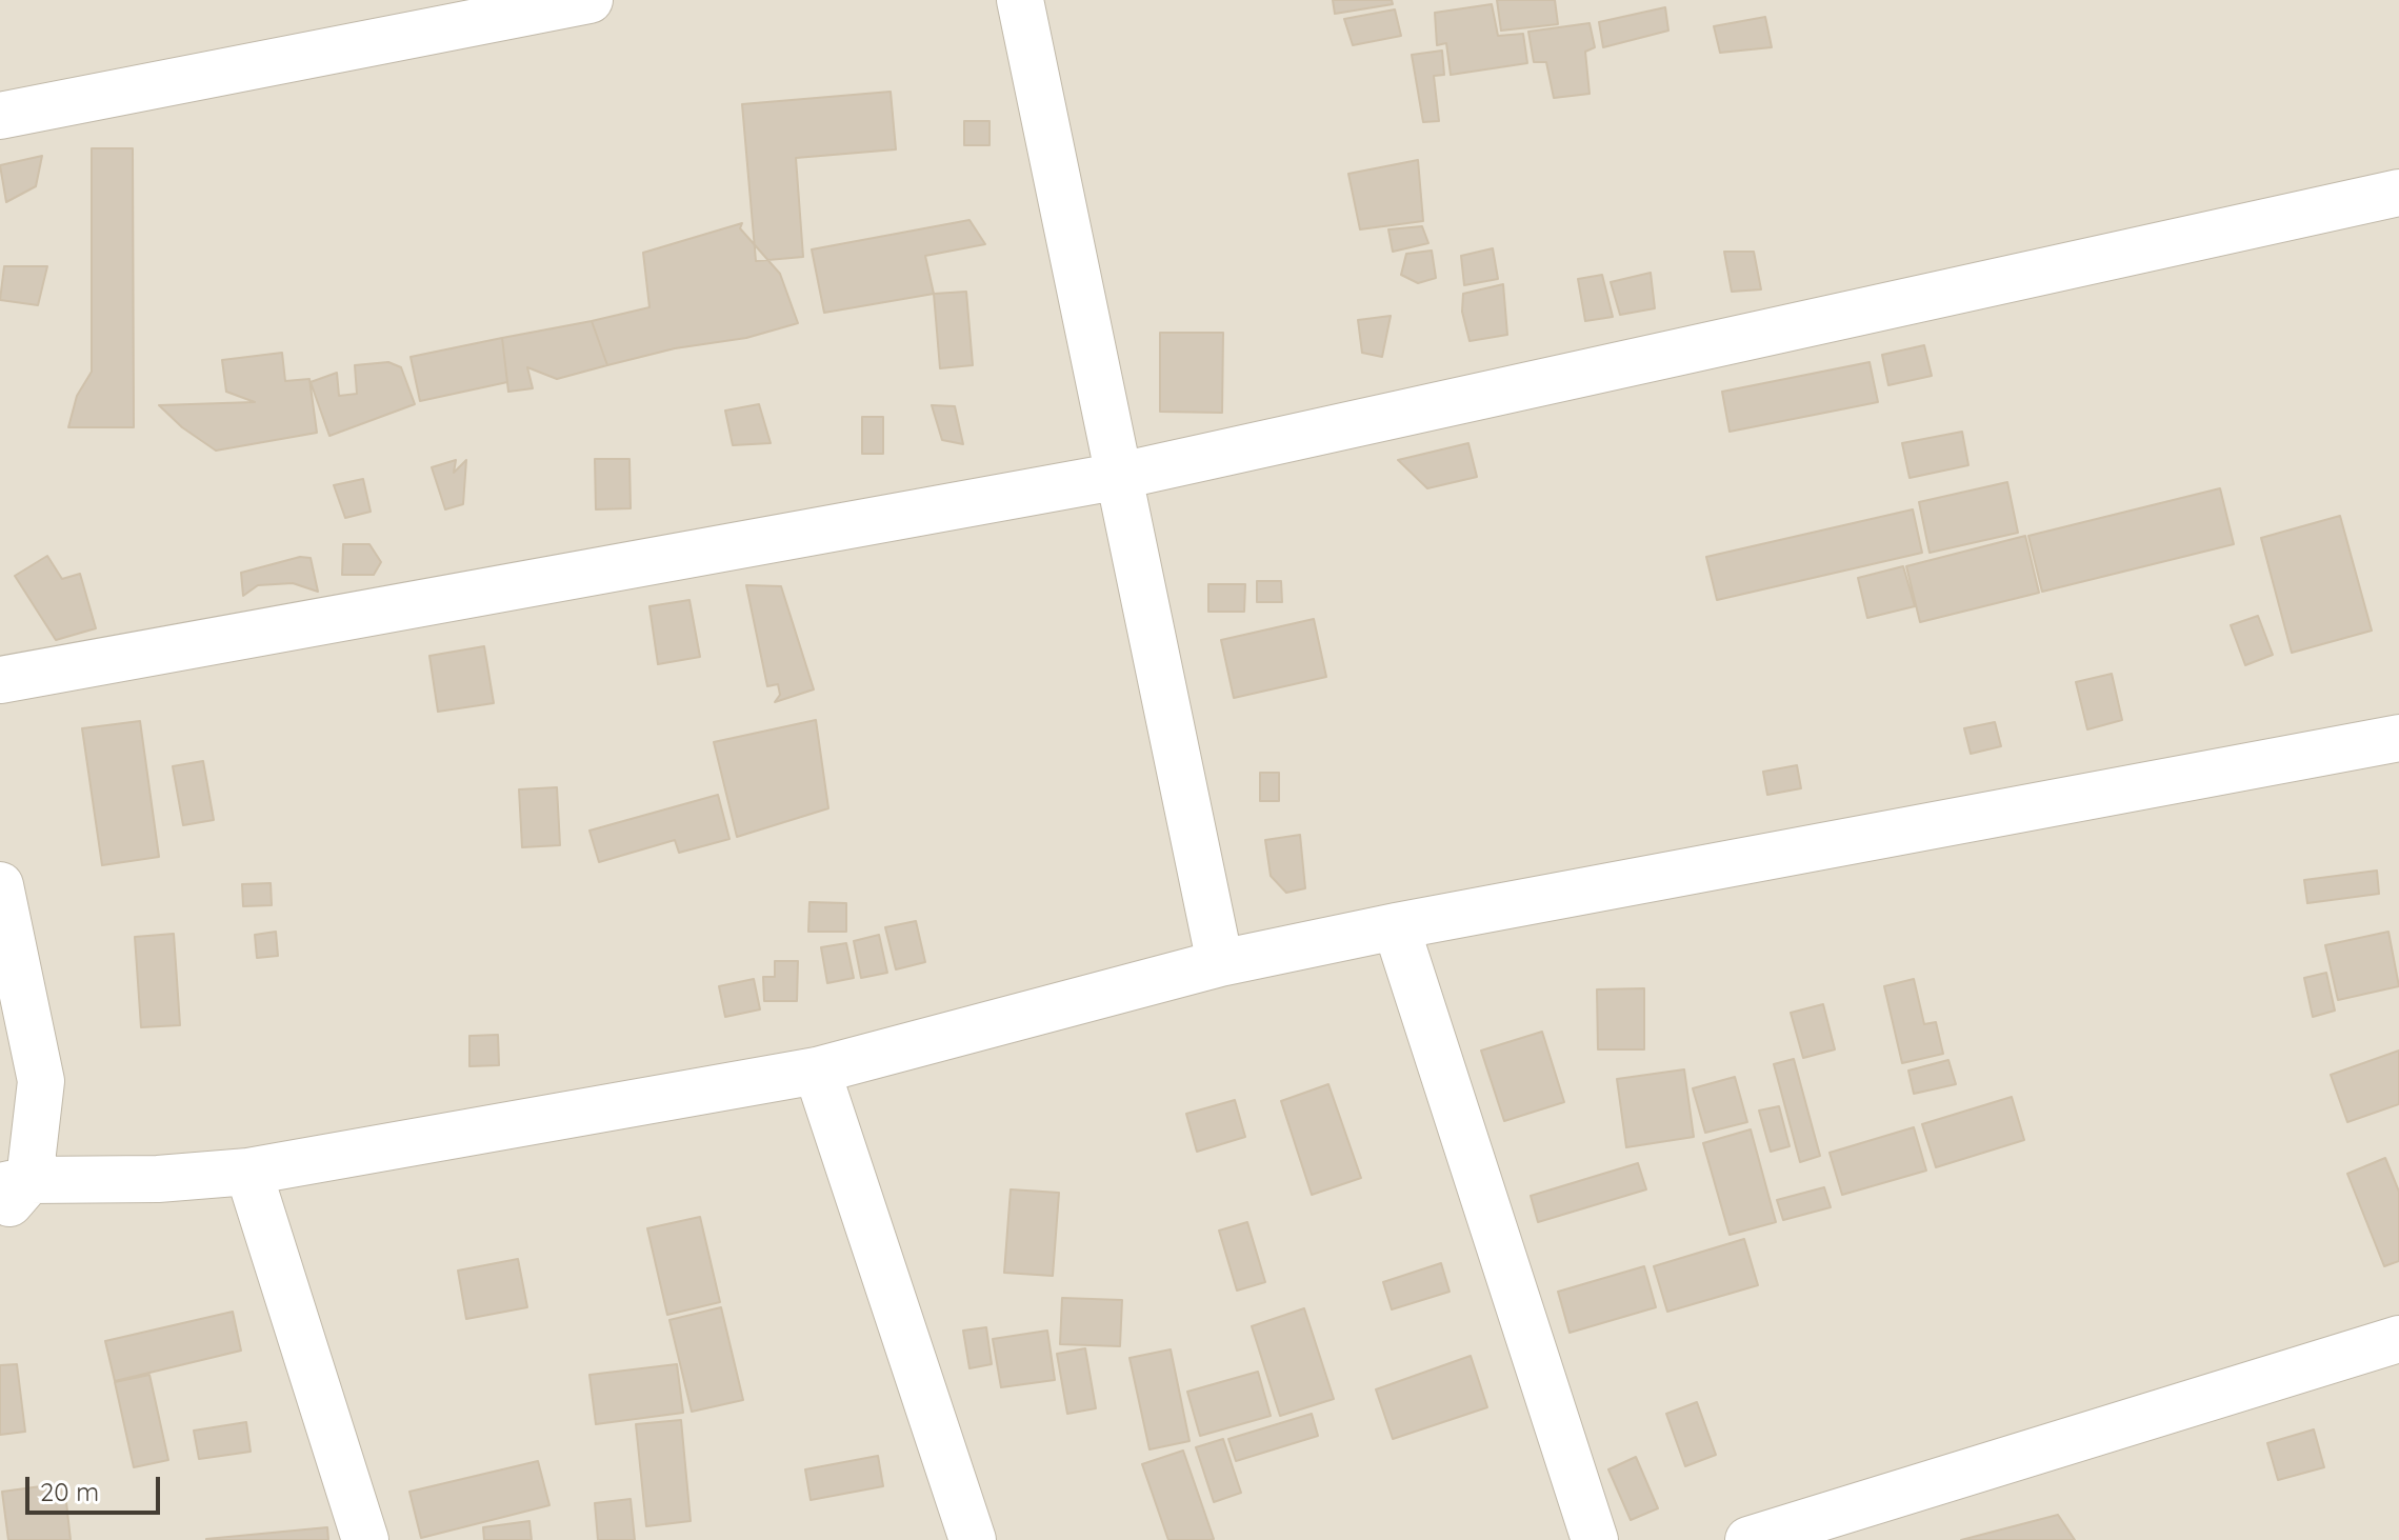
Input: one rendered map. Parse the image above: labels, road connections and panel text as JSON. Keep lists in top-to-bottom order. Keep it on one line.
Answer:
{"scale_bar":"20 m"}
